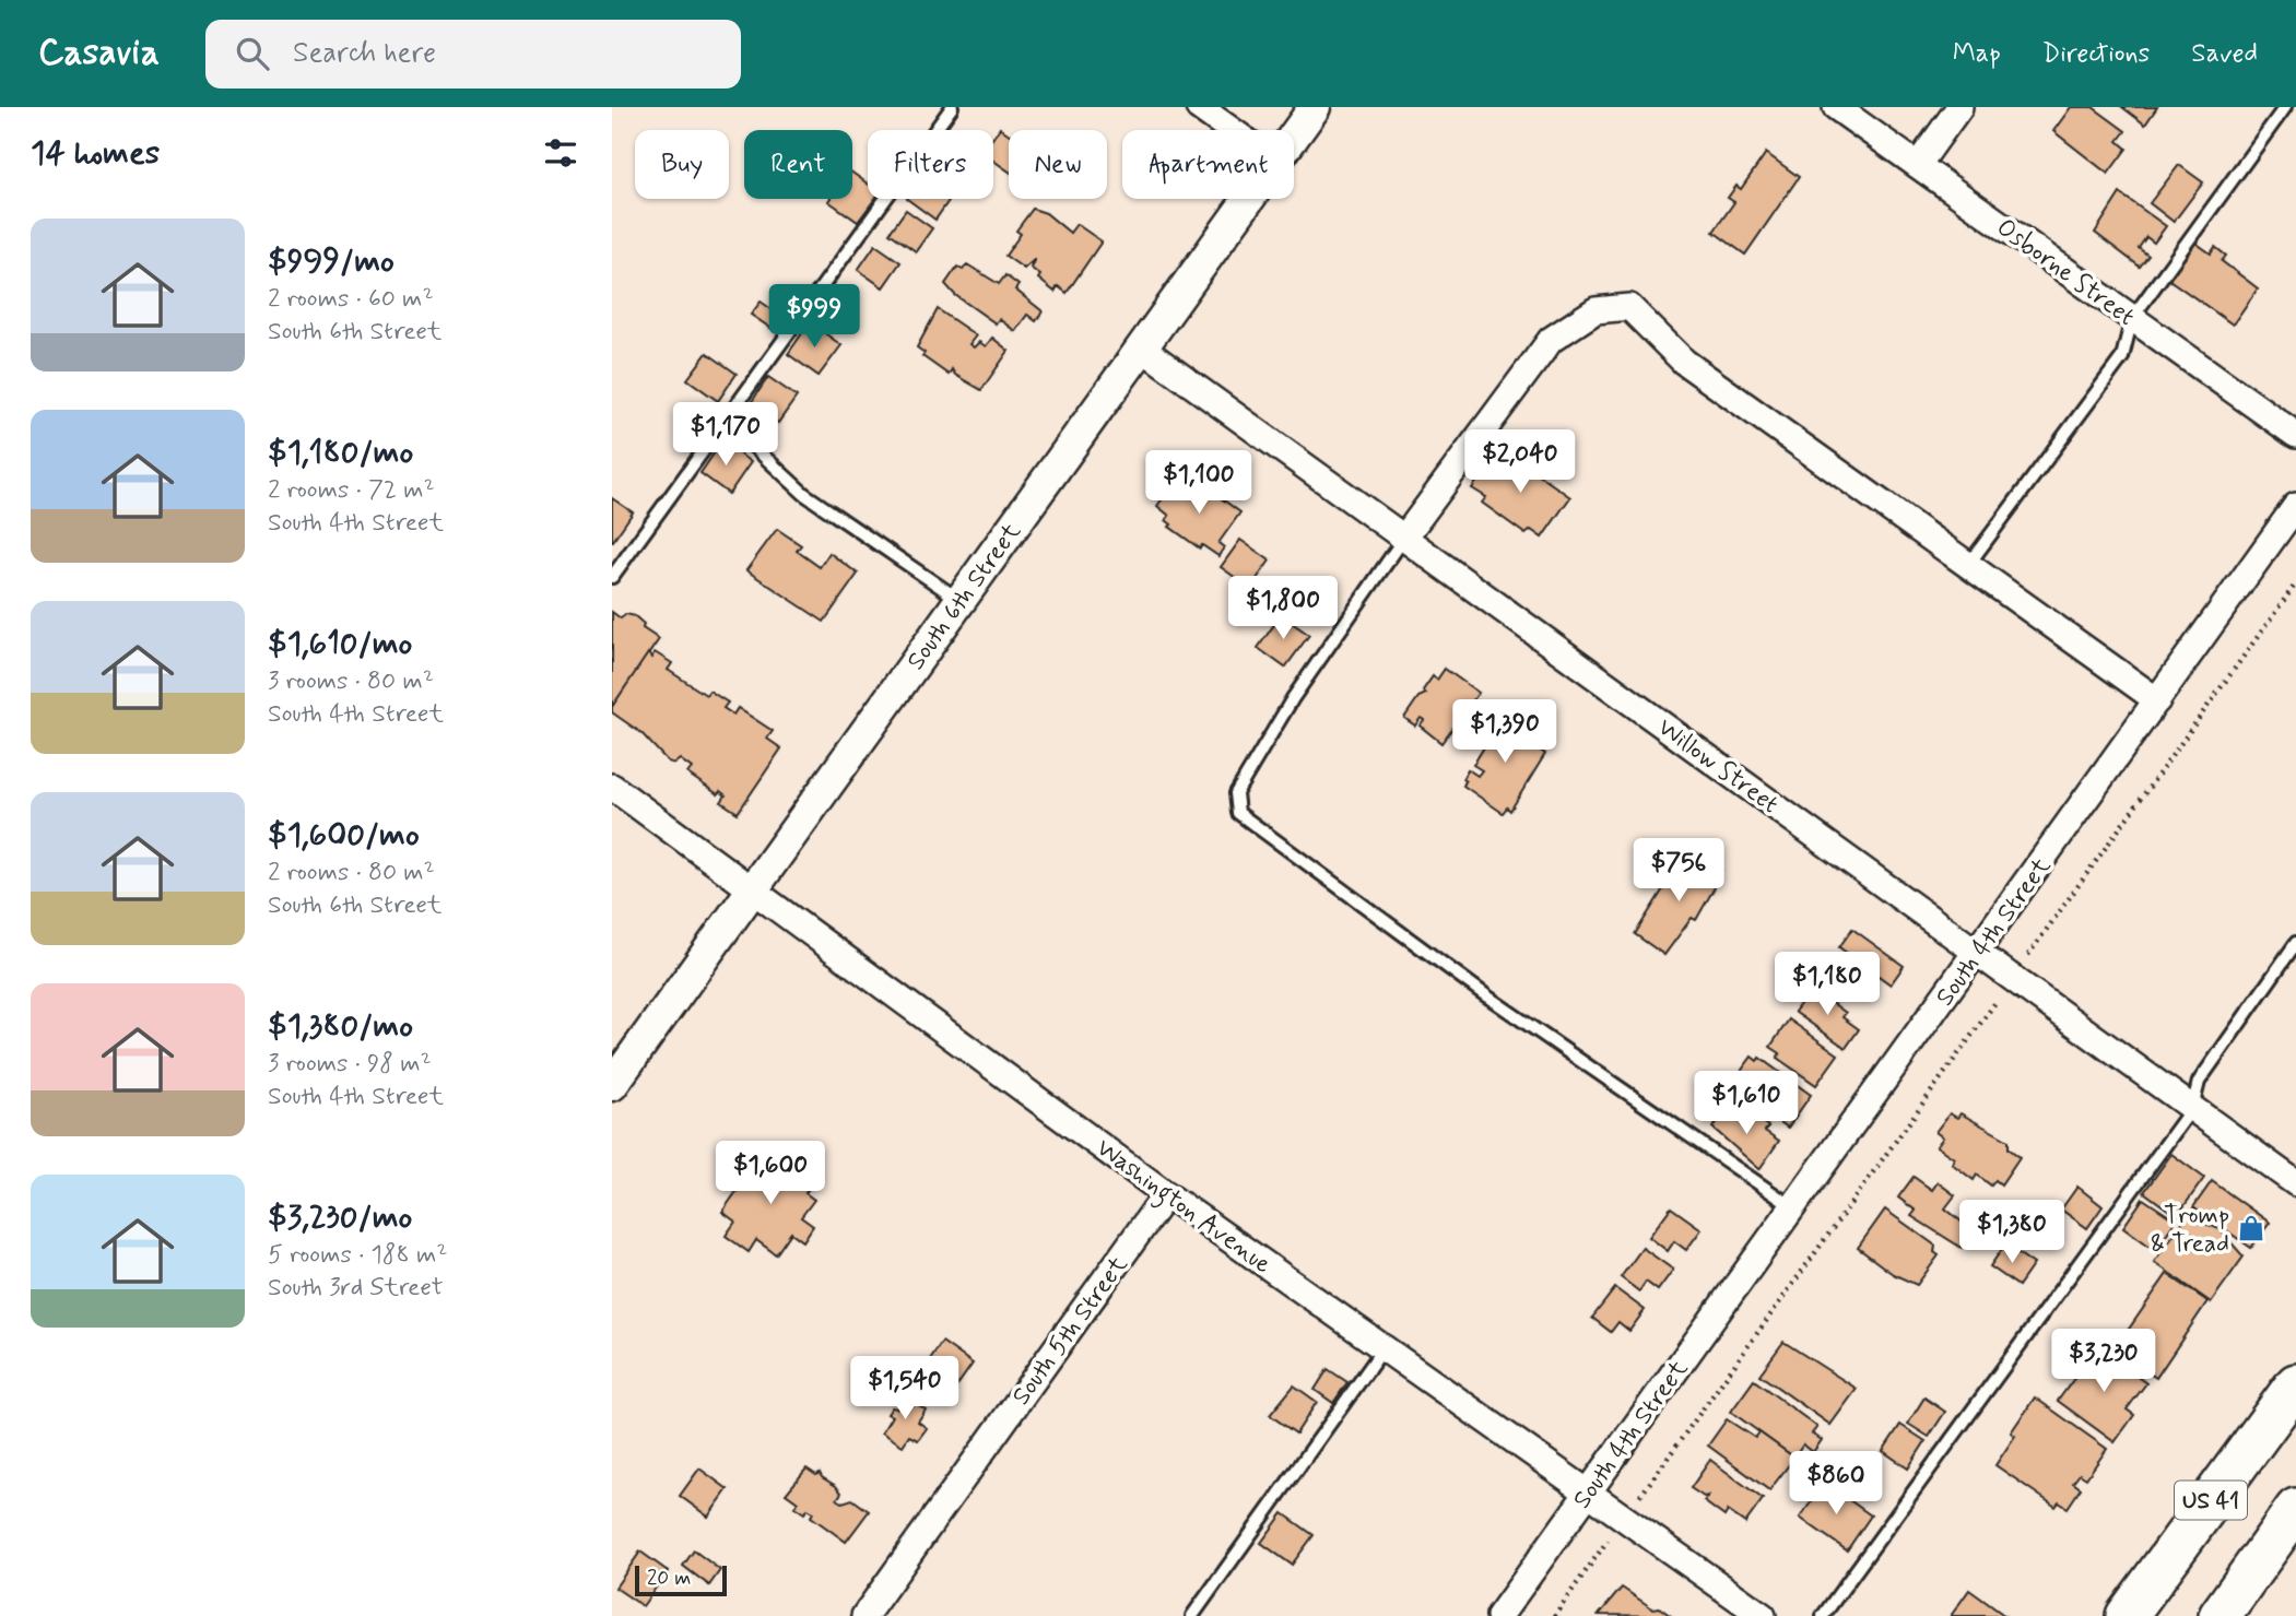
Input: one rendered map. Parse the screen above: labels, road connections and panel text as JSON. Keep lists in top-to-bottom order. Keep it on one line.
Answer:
{"streets":{"highway":["US 41"],"street":["Osborne Street","South 6th Street","Willow Street","South 4th Street","Washington Avenue","South 5th Street"]},"crossings":[["South 6th Street","Willow Street"],["South 6th Street","Washington Avenue"],["Willow Street","South 4th Street"],["South 4th Street","Washington Avenue"],["Washington Avenue","South 5th Street"]],"places":{"shop":["Tromp & Tread"]},"scale_bar":"20 m","page":{"header":"Casavia","search":"Search here","nav":["Map","Directions","Saved"],"heading":"14 homes","chip":["Buy","Rent","Filters","New","Apartment"],"list":[{"name":"$999/mo","note":"2 rooms · 60 m² · South 6th Street"},{"name":"$1,180/mo","note":"2 rooms · 72 m² · South 4th Street"},{"name":"$1,610/mo","note":"3 rooms · 80 m² · South 4th Street"},{"name":"$1,600/mo","note":"2 rooms · 80 m² · South 6th Street"},{"name":"$1,380/mo","note":"3 rooms · 98 m² · South 4th Street"},{"name":"$3,230/mo","note":"5 rooms · 188 m² · South 3rd Street"}],"price":["$999","$1,170","$2,040","$1,100","$1,800","$1,390","$756","$1,180","$1,610","$1,600","$1,380","$3,230","$1,540","$860"],"scale":"20 m"}}
